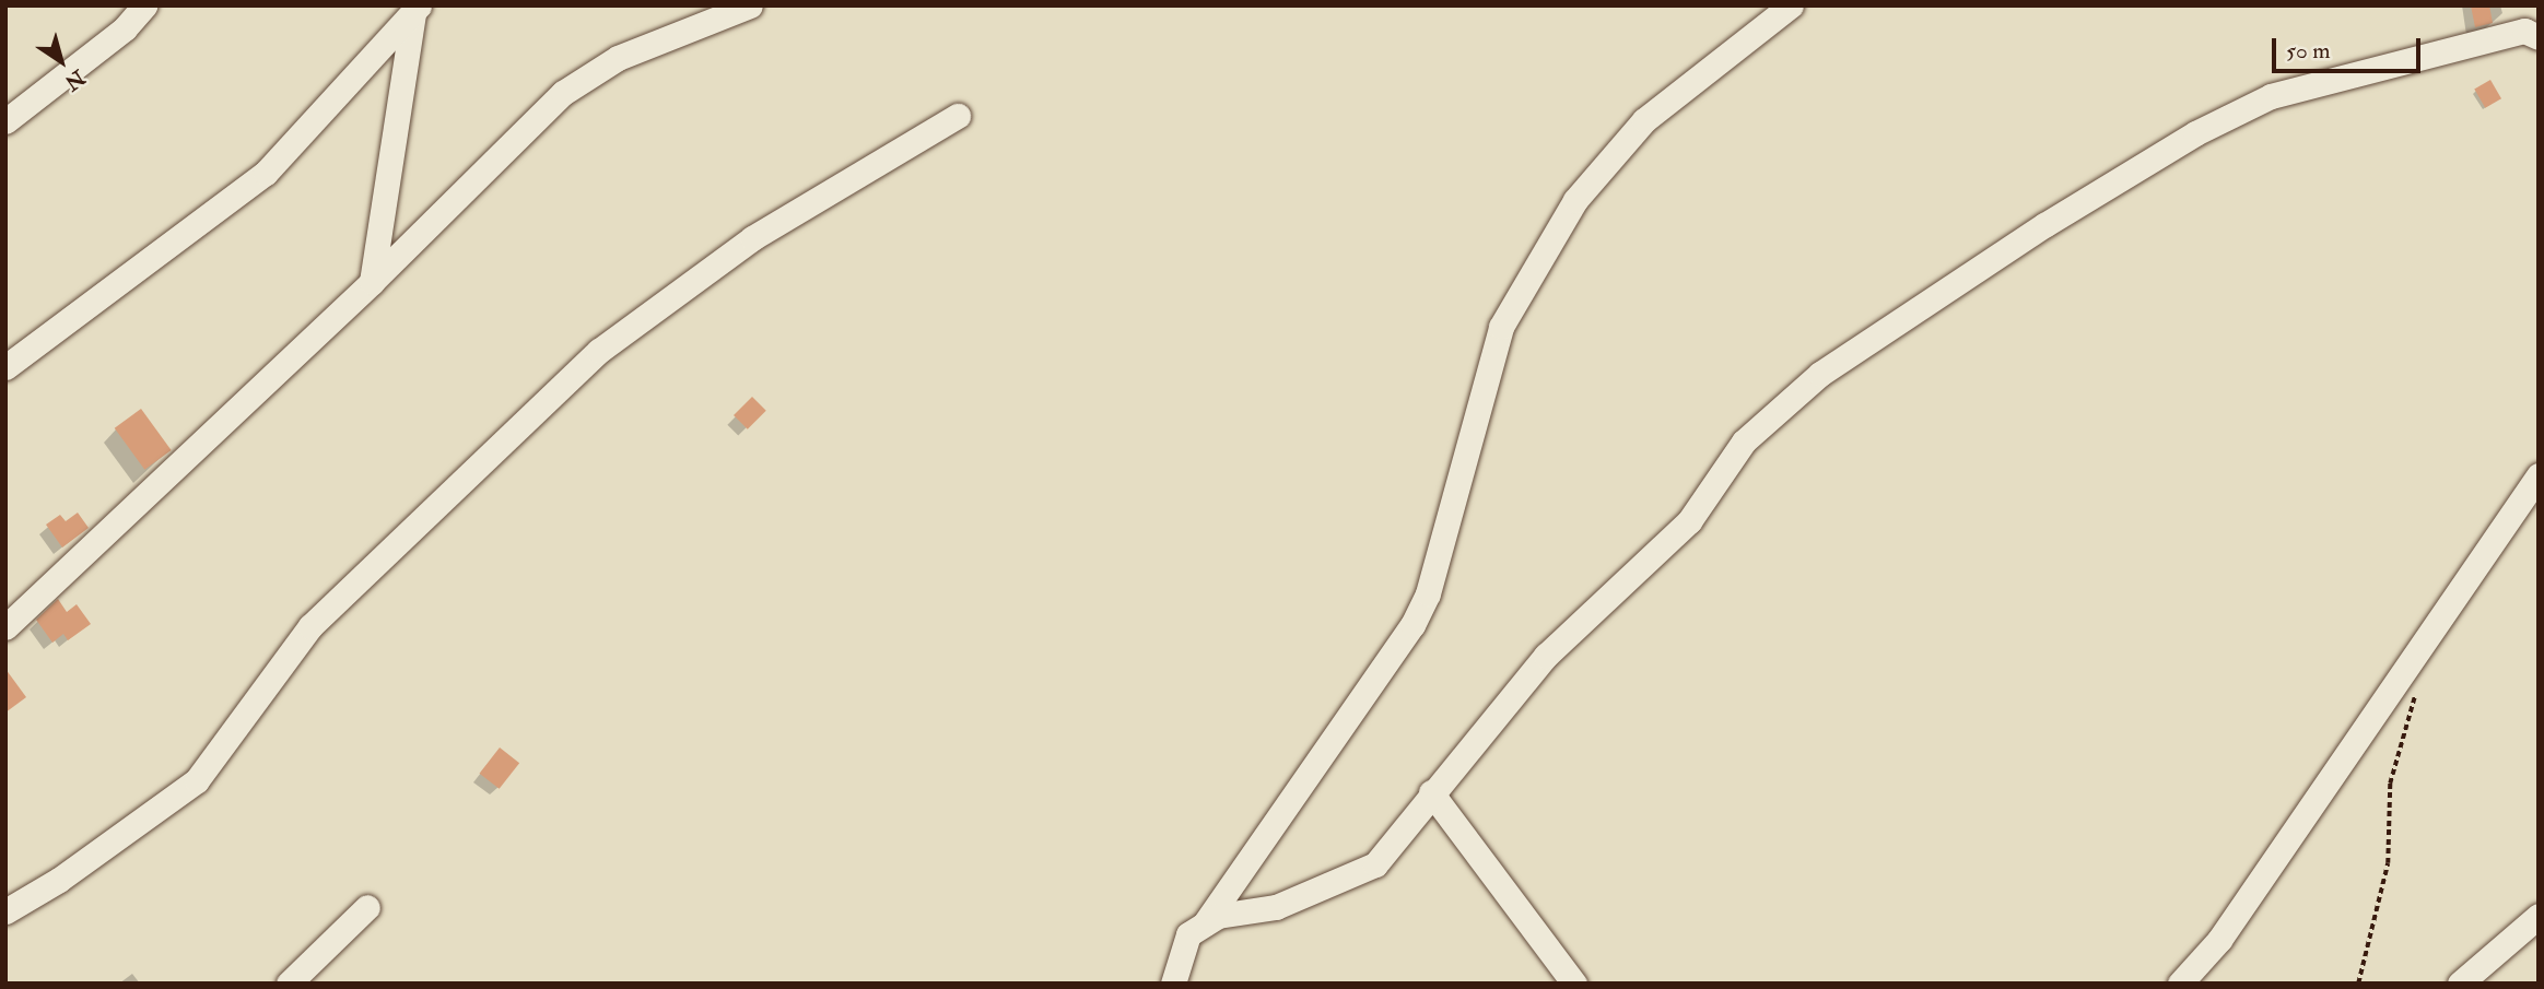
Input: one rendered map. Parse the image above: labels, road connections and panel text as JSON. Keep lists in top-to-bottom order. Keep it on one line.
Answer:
{"scale_bar":"50 m","north":"bottom right"}
